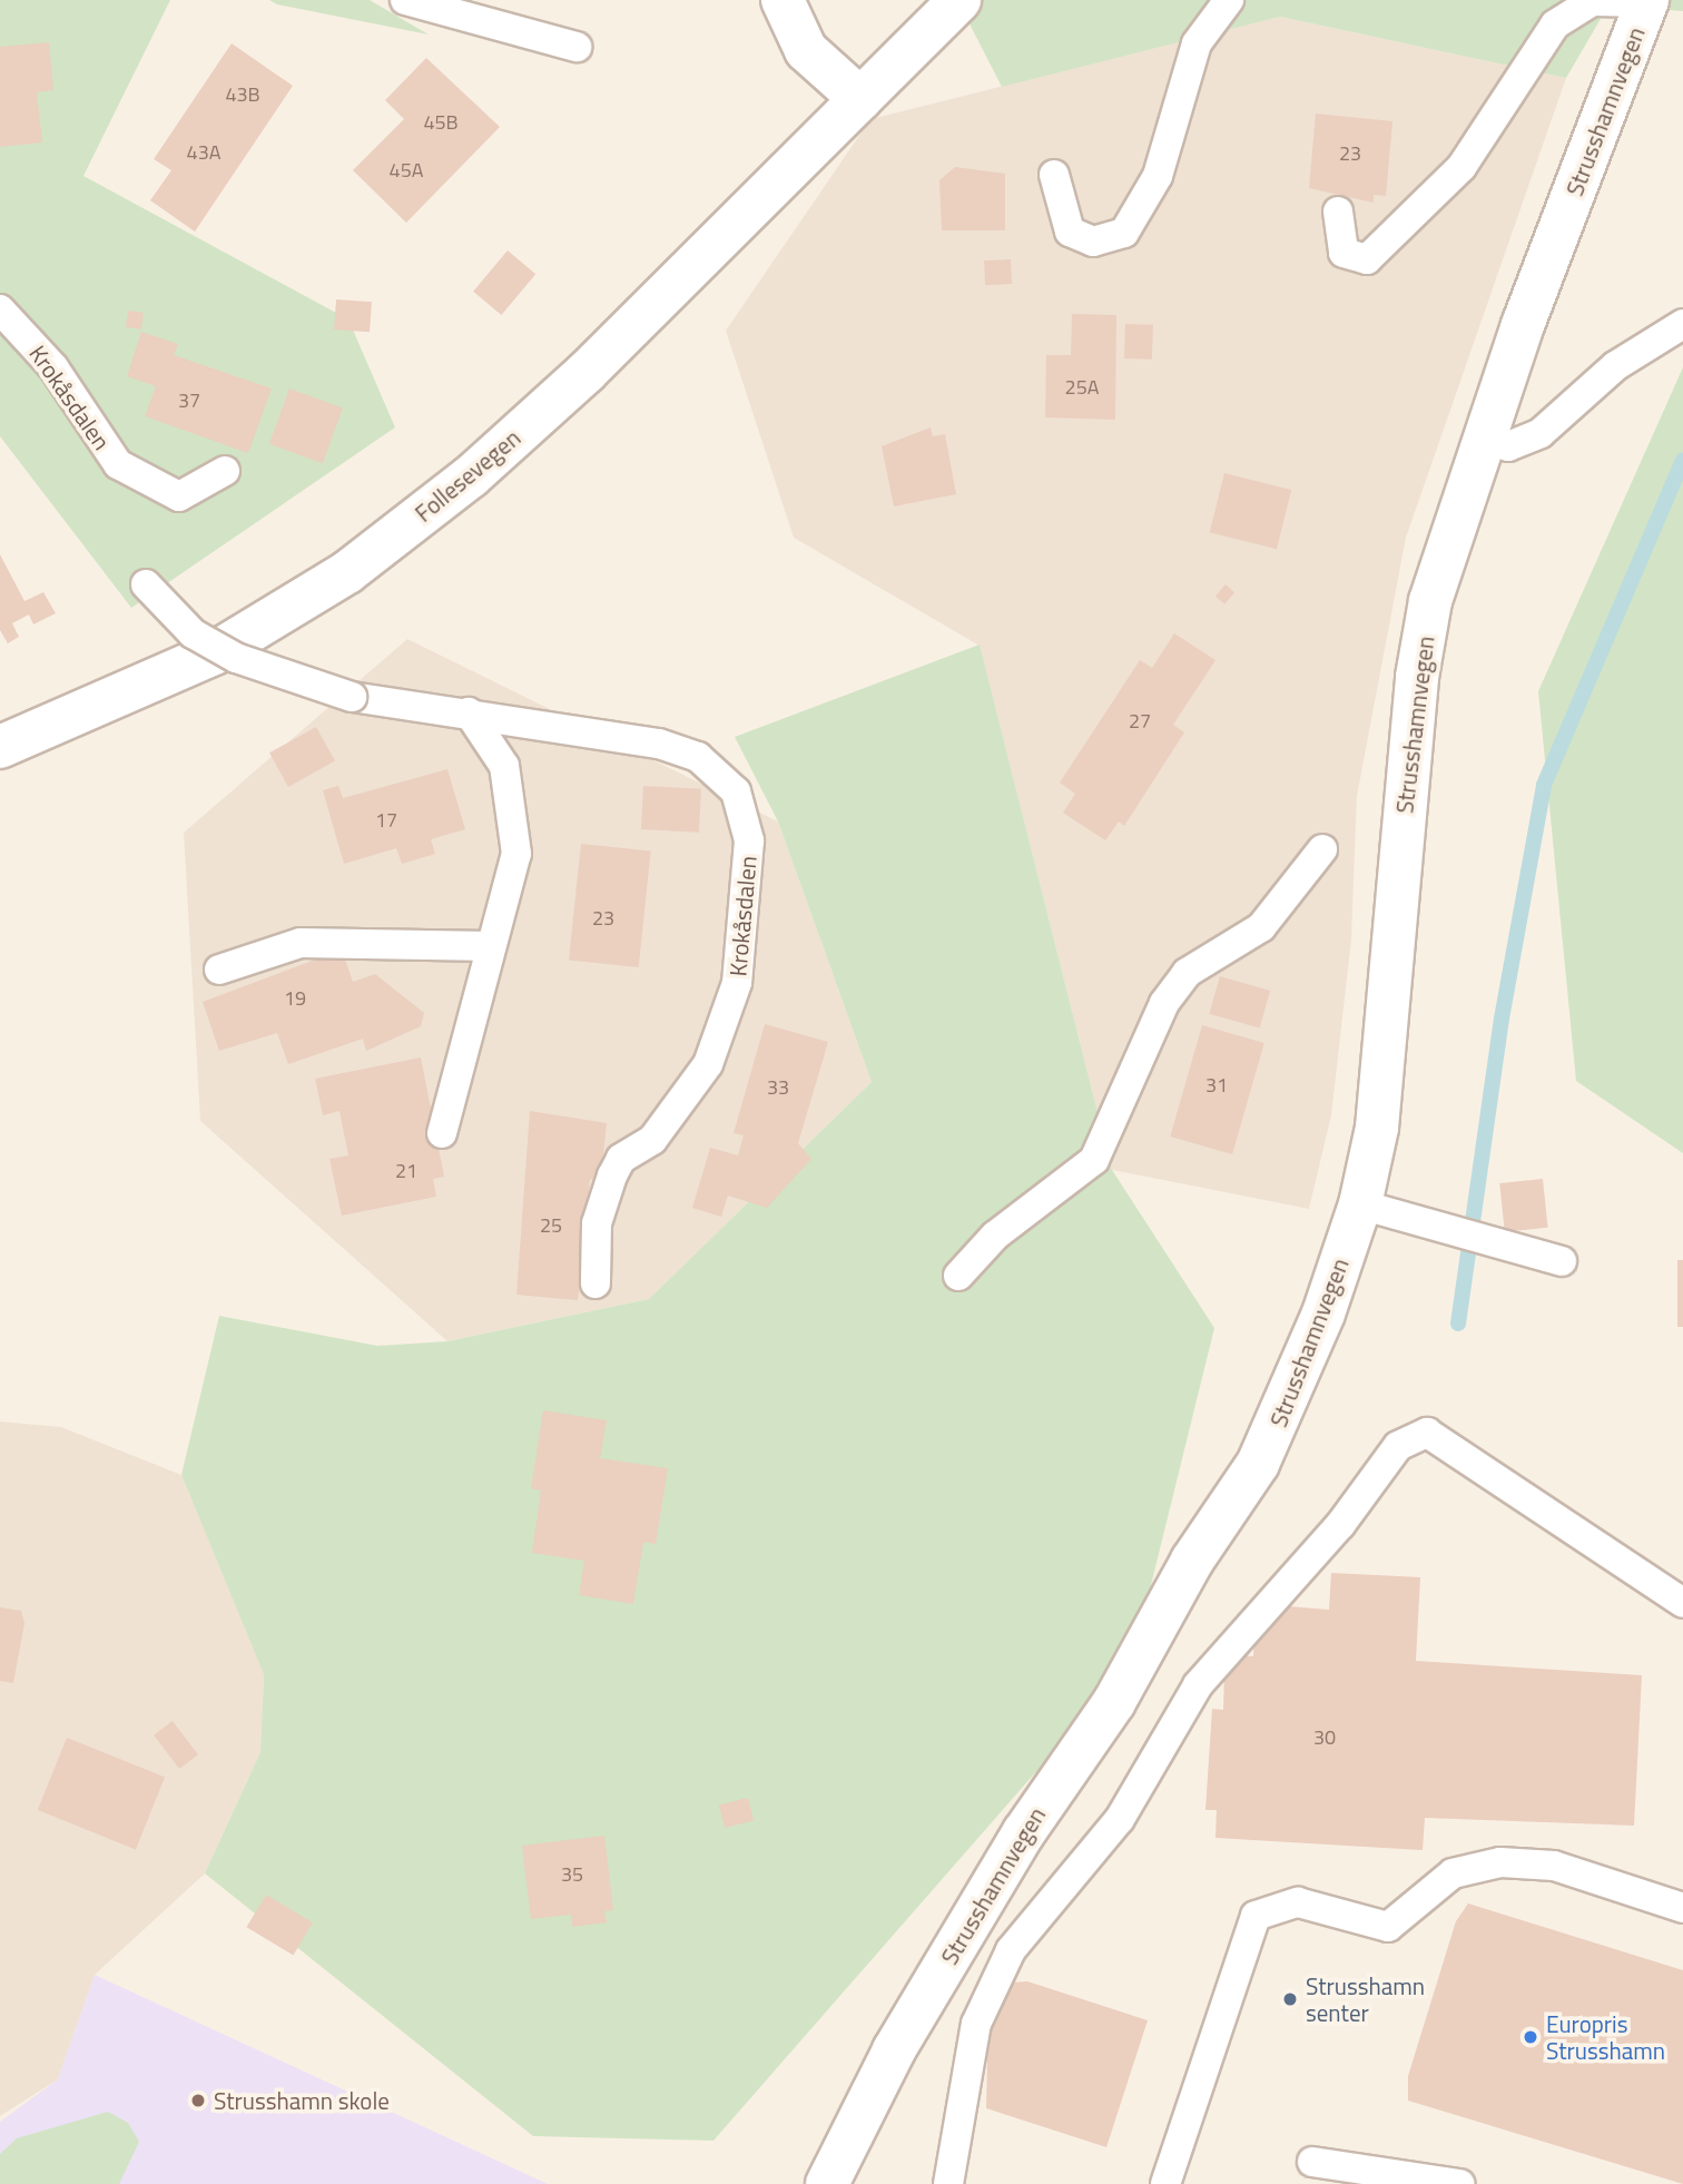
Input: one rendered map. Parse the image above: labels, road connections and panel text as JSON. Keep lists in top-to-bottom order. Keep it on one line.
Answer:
{"streets":{"street":["Strusshamnvegen","Follesevegen"],"lane":["Krokåsdalen"]},"places":["Strusshamn senter","Europris Strusshamn","Strusshamn skole"],"house_numbers":["43B","45B","43A","23","45A","25A","37","27","17","23","19","31","33","21","25","30","35"]}
